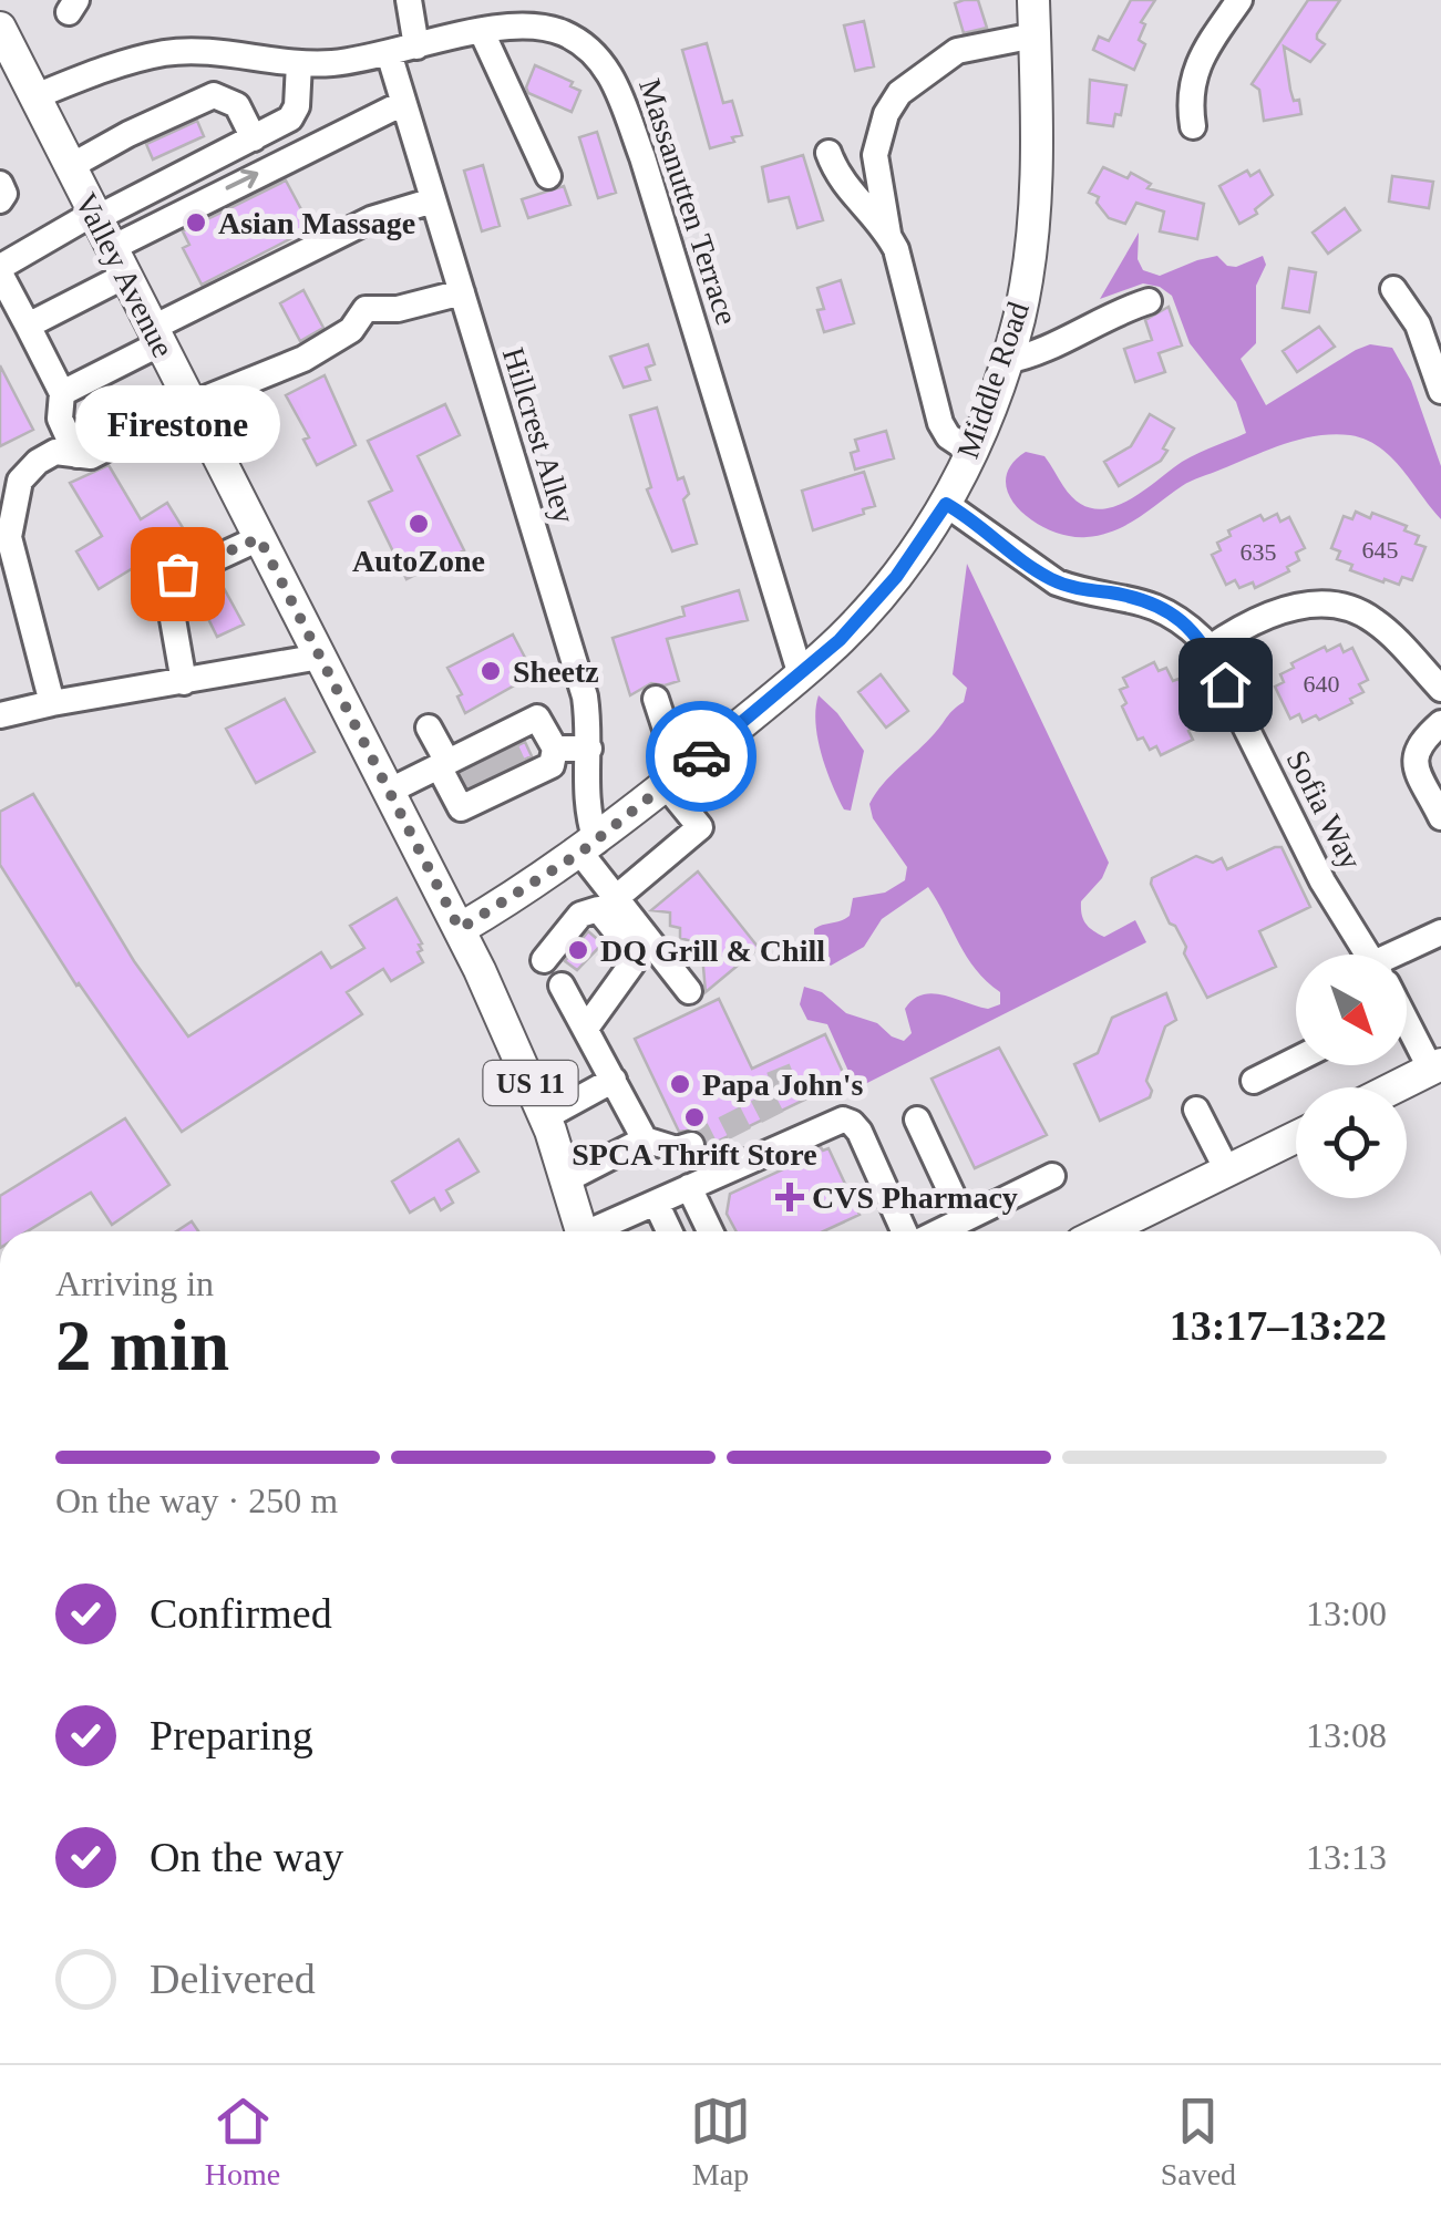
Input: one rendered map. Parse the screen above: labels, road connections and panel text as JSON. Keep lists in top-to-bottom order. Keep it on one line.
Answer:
{"streets":{"main road":["Valley Avenue","Middle Road","US 11"],"street":["Massanutten Terrace","Hillcrest Alley","Sofia Way"]},"crossings":[["Massanutten Terrace","Valley Avenue"],["Massanutten Terrace","Middle Road"],["Massanutten Terrace","Hillcrest Alley"],["Valley Avenue","Middle Road"],["Middle Road","Hillcrest Alley"],["Middle Road","Sofia Way"]],"places":{"other":["Asian Massage","AutoZone","Firestone","Sheetz","DQ Grill & Chill","Papa John's","SPCA Thrift Store"],"health":["CVS Pharmacy"]},"house_numbers":["645","635","640"],"north":"bottom right","page":{"bubble":"Firestone","heading":["2 min","Arriving in","13:17–13:22"],"bar":"On the way · 250 m","list":[["Confirmed","13:00"],["Preparing","13:08"],["On the way","13:13"],"Delivered"],"tabs":["Home","Map","Saved"]}}
